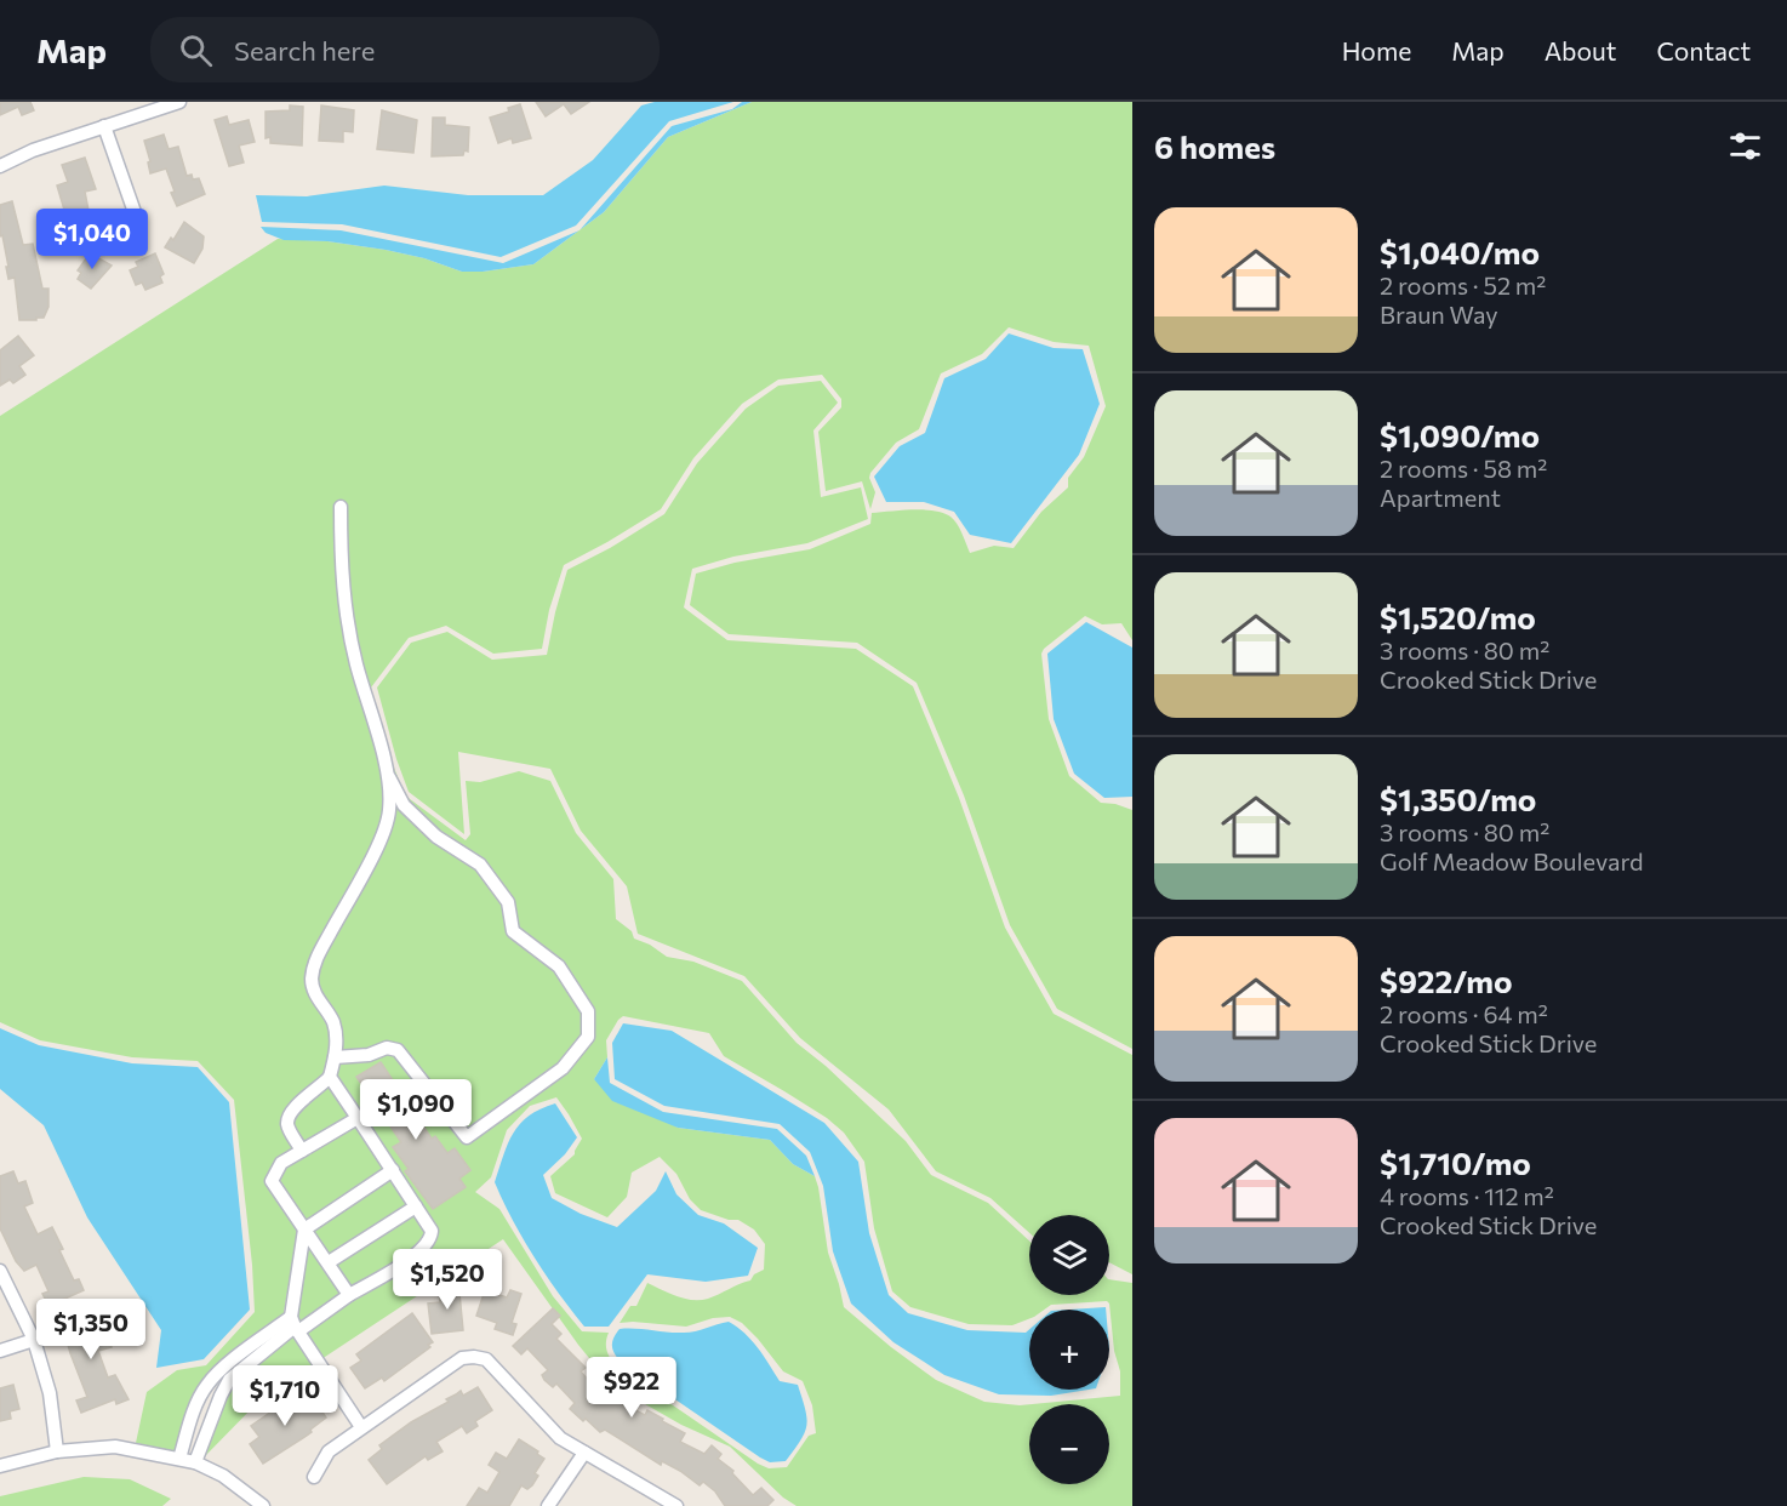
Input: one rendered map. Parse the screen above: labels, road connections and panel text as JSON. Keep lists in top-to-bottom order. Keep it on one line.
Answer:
{"page":{"header":"Map","search":"Search here","nav":["Home","Map","About","Contact"],"heading":"6 homes","list":[{"name":"$1,040/mo","note":"2 rooms · 52 m² · Braun Way"},{"name":"$1,090/mo","note":"2 rooms · 58 m² · Apartment"},{"name":"$1,520/mo","note":"3 rooms · 80 m² · Crooked Stick Drive"},{"name":"$1,350/mo","note":"3 rooms · 80 m² · Golf Meadow Boulevard"},{"name":"$922/mo","note":"2 rooms · 64 m² · Crooked Stick Drive"},{"name":"$1,710/mo","note":"4 rooms · 112 m² · Crooked Stick Drive"}],"price":["$1,040","$1,090","$1,520","$1,350","$922","$1,710"],"map_buttons":["+","−"]}}
